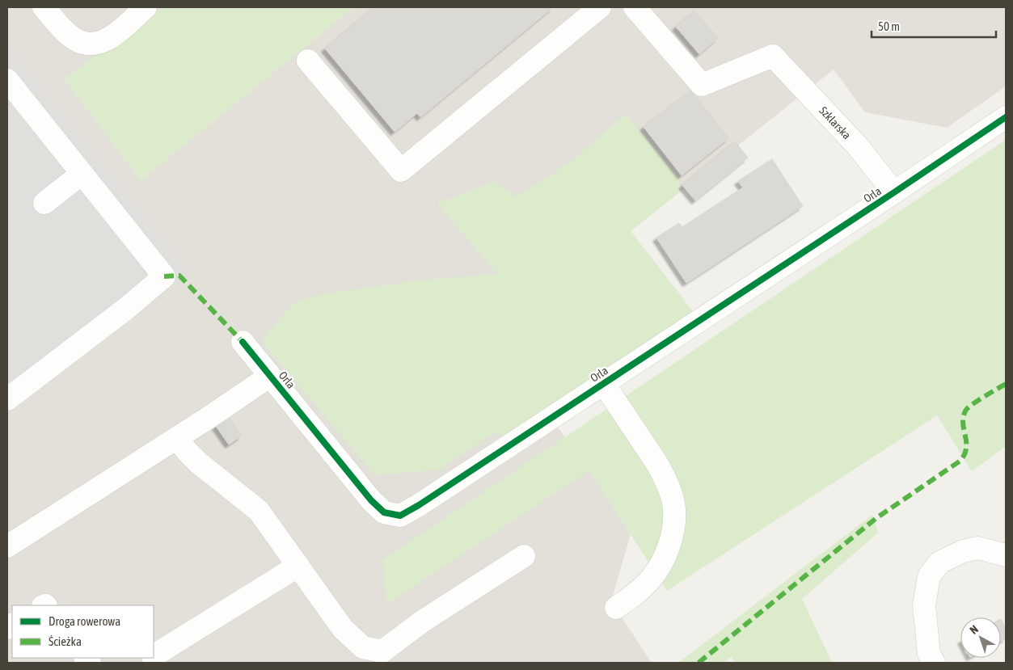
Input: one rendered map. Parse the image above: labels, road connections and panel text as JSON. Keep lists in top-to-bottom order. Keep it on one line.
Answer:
{"streets":{"street":["Szklarska","Orla"]},"crossings":[["Szklarska","Orla"]],"legend":["Droga rowerowa","Ścieżka"],"scale_bar":"50 m","north":"top left"}
